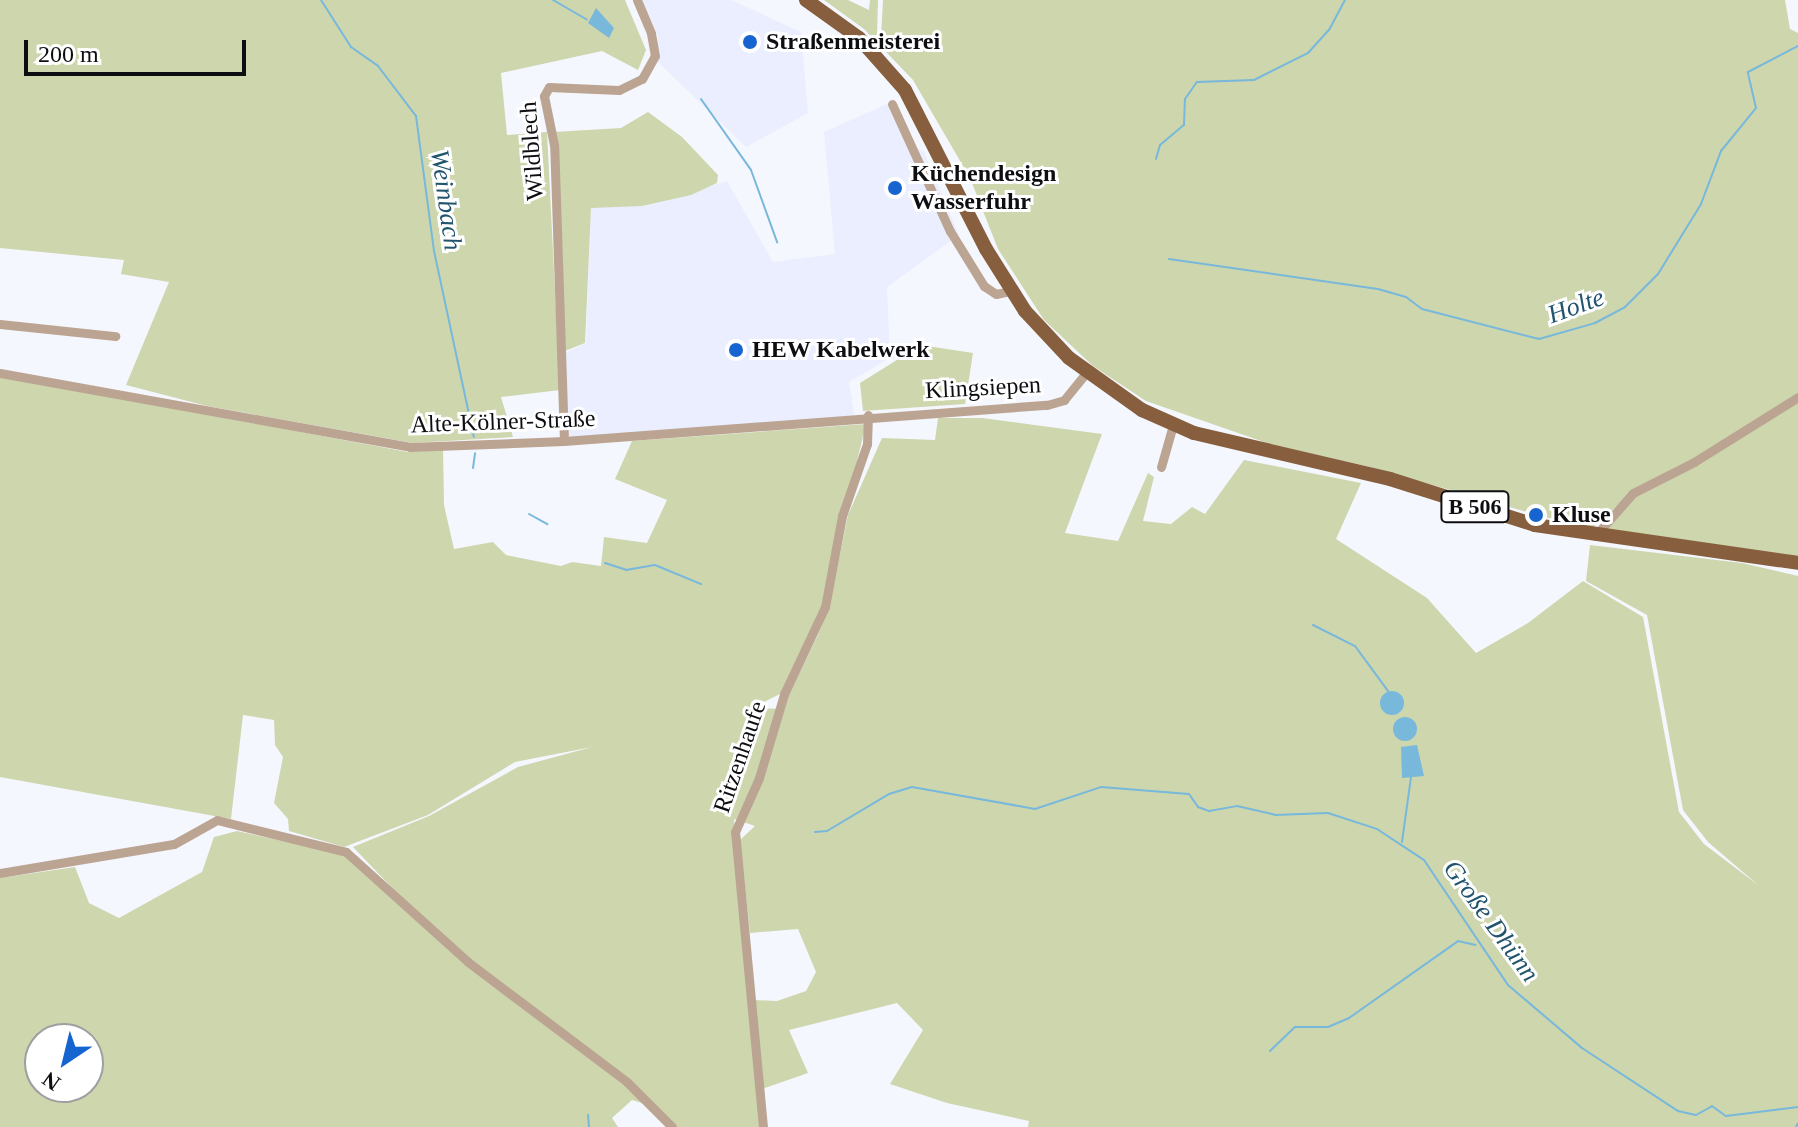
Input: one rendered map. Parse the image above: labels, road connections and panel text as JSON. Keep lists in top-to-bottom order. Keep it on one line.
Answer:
{"streets":{"main road":["B 506"],"street":["Wildblech","Klingsiepen","Alte-Kölner-Straße","Ritzenhaufe"]},"crossings":[["Wildblech","Alte-Kölner-Straße"],["Klingsiepen","Alte-Kölner-Straße"],["Klingsiepen","B 506"],["Klingsiepen","Ritzenhaufe"],["Alte-Kölner-Straße","Ritzenhaufe"]],"water":["Weinbach","Holte","Große Dhünn"],"places":["Straßenmeisterei","Küchendesign Wasserfuhr","HEW Kabelwerk","Kluse"],"scale_bar":"200 m","north":"bottom left"}
